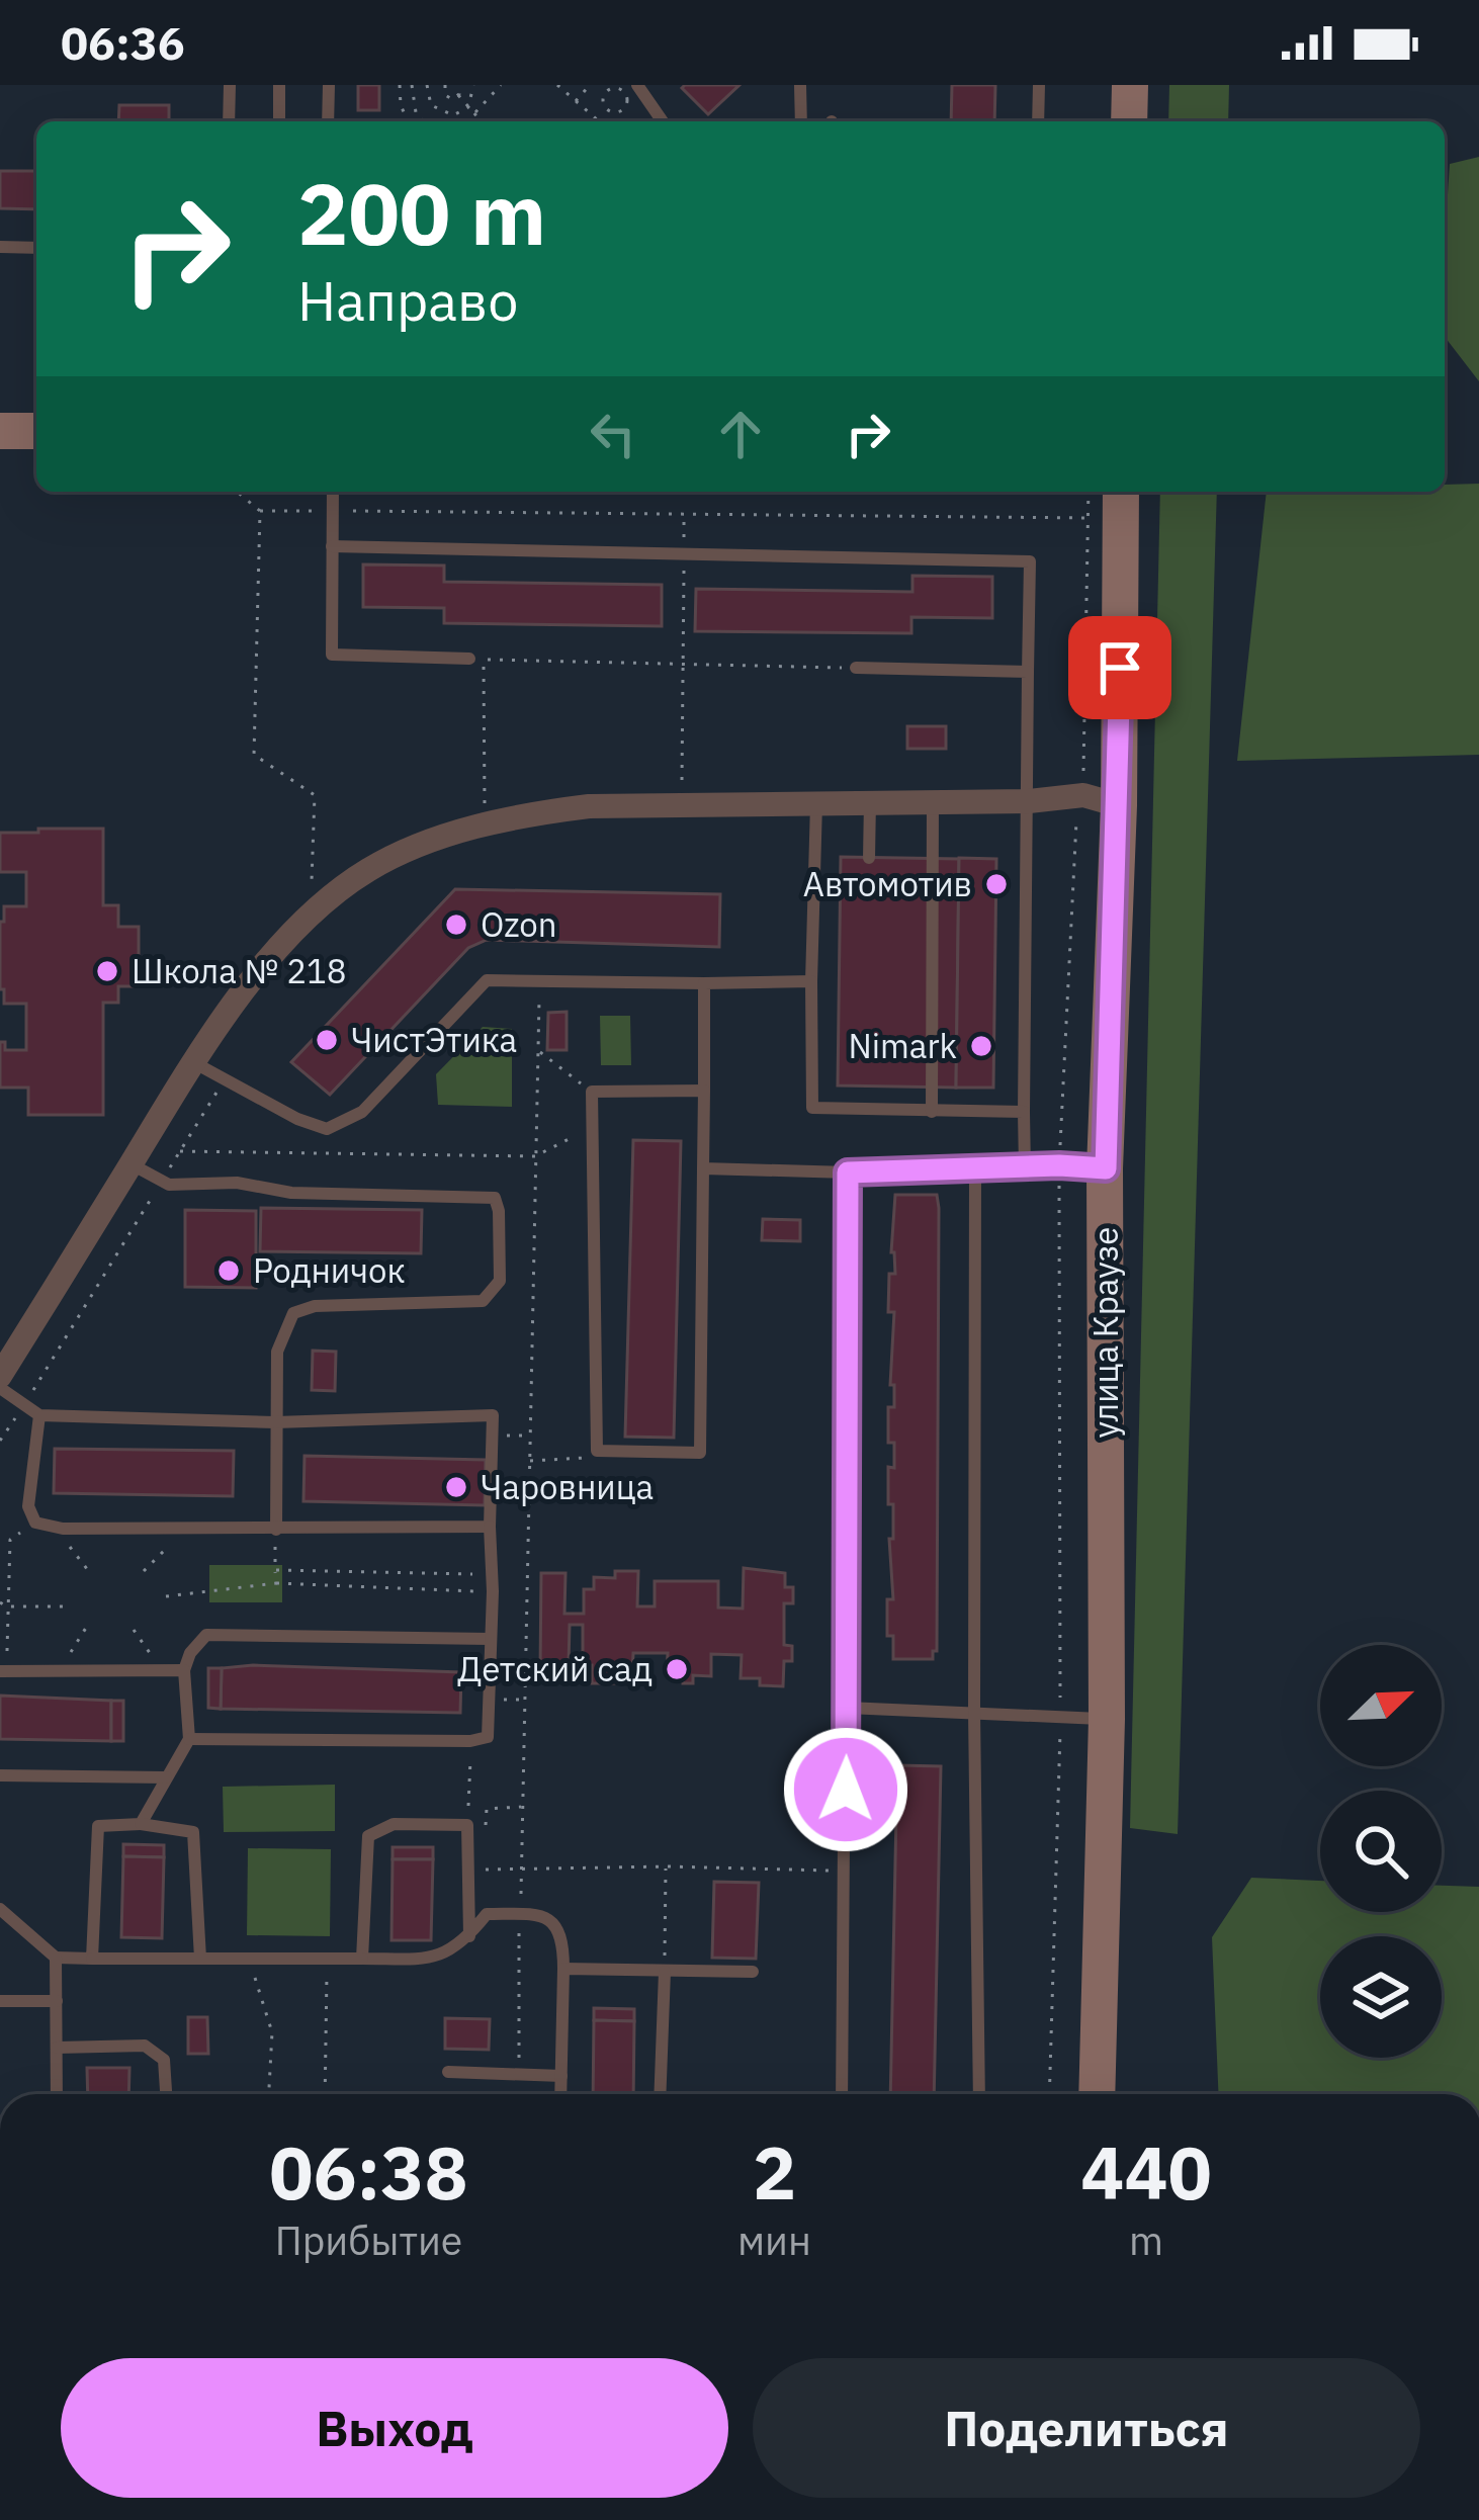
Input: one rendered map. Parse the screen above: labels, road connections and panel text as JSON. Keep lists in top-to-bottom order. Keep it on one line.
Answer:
{"streets":{"main road":["улица Краузе"]},"places":["Автомотив","Ozon","Школа № 218","ЧистЭтика","Nimark","Родничок","Чаровница","Детский сад"],"north":"top right","page":{"status":"06:36","turn":["200 m","Направо"],"eta":["06:38","Прибытие","2","мин","440","m"],"buttons":["Выход","Поделиться"]}}
